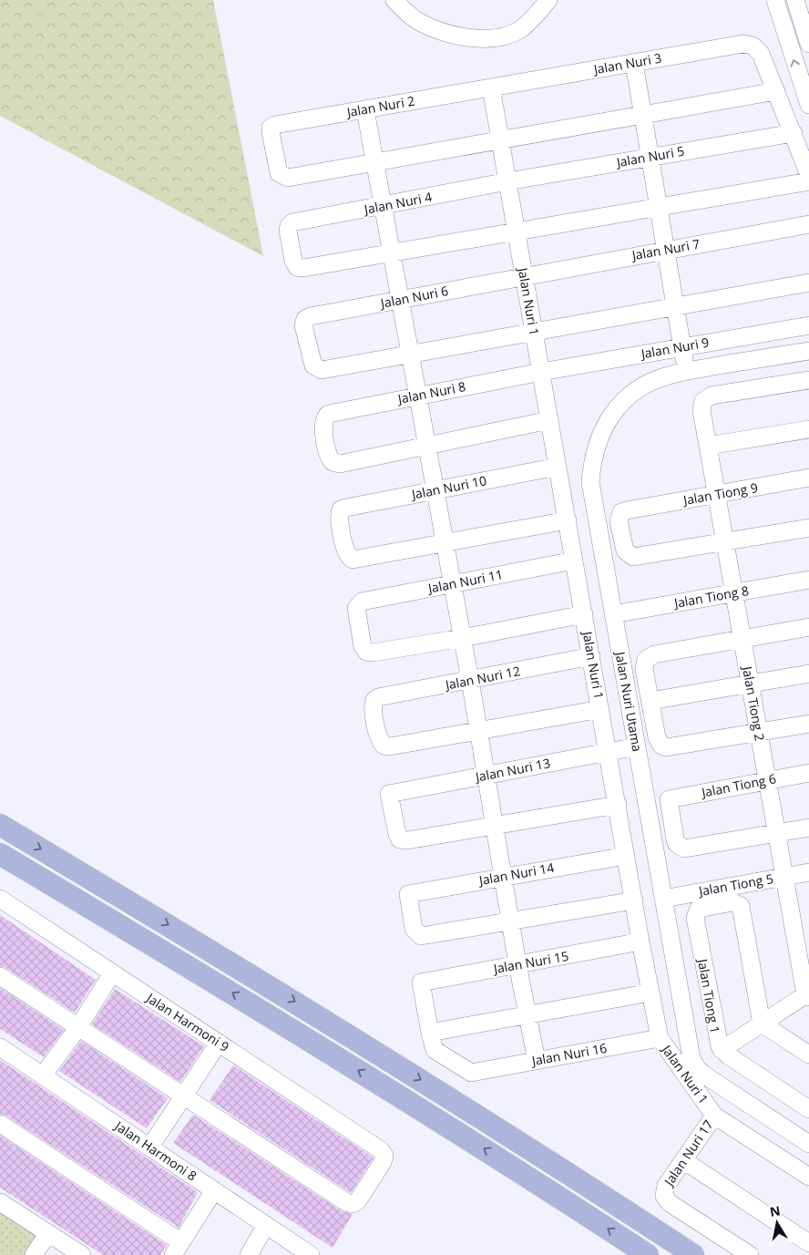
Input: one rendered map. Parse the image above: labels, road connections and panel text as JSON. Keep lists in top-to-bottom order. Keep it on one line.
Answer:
{"streets":{"street":["Jalan Nuri 3","Jalan Nuri 2","Jalan Nuri 5","Jalan Nuri 4","Jalan Nuri 7","Jalan Nuri 6","Jalan Nuri 1","Jalan Nuri 9","Jalan Nuri 8","Jalan Nuri 10","Jalan Tiong 9","Jalan Nuri 11","Jalan Tiong 8","Jalan Nuri 12","Jalan Nuri Utama","Jalan Tiong 2","Jalan Nuri 13","Jalan Tiong 6","Jalan Nuri 14","Jalan Tiong 5","Jalan Nuri 15","Jalan Tiong 1","Jalan Harmoni 9","Jalan Nuri 16","Jalan Harmoni 8","Jalan Nuri 17"]},"crossings":[["Jalan Nuri 3","Jalan Nuri 2"],["Jalan Nuri 3","Jalan Nuri 1"],["Jalan Nuri 2","Jalan Nuri 1"],["Jalan Nuri 5","Jalan Nuri 4"],["Jalan Nuri 5","Jalan Nuri 1"],["Jalan Nuri 4","Jalan Nuri 1"],["Jalan Nuri 7","Jalan Nuri 6"],["Jalan Nuri 7","Jalan Nuri 1"],["Jalan Nuri 6","Jalan Nuri 1"],["Jalan Nuri 1","Jalan Nuri 9"],["Jalan Nuri 1","Jalan Nuri 8"],["Jalan Nuri 1","Jalan Nuri 10"],["Jalan Nuri 1","Jalan Nuri 11"],["Jalan Nuri 1","Jalan Nuri 12"],["Jalan Nuri 1","Jalan Nuri 13"],["Jalan Nuri 1","Jalan Nuri 14"],["Jalan Nuri 1","Jalan Nuri 15"],["Jalan Nuri 1","Jalan Nuri 16"],["Jalan Nuri 1","Jalan Nuri 17"],["Jalan Nuri 9","Jalan Nuri 8"],["Jalan Tiong 9","Jalan Tiong 2"],["Jalan Tiong 8","Jalan Nuri Utama"],["Jalan Tiong 8","Jalan Tiong 2"],["Jalan Nuri Utama","Jalan Nuri 13"],["Jalan Nuri Utama","Jalan Tiong 5"],["Jalan Tiong 2","Jalan Tiong 6"],["Jalan Tiong 2","Jalan Tiong 5"],["Jalan Tiong 2","Jalan Tiong 1"],["Jalan Nuri 15","Jalan Nuri 16"]],"north":"top"}
